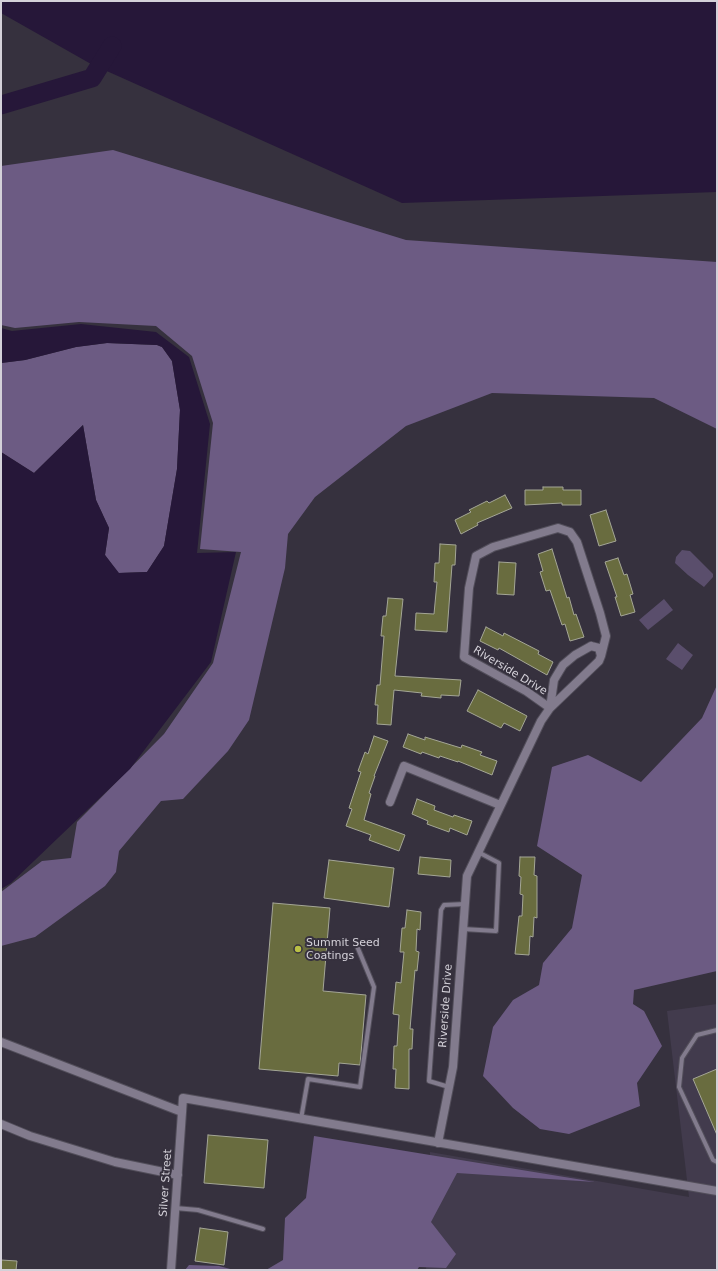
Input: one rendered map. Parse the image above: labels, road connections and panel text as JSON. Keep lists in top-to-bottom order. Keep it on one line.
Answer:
{"streets":{"street":["Riverside Drive","Silver Street"]},"places":["Summit Seed Coatings"]}
